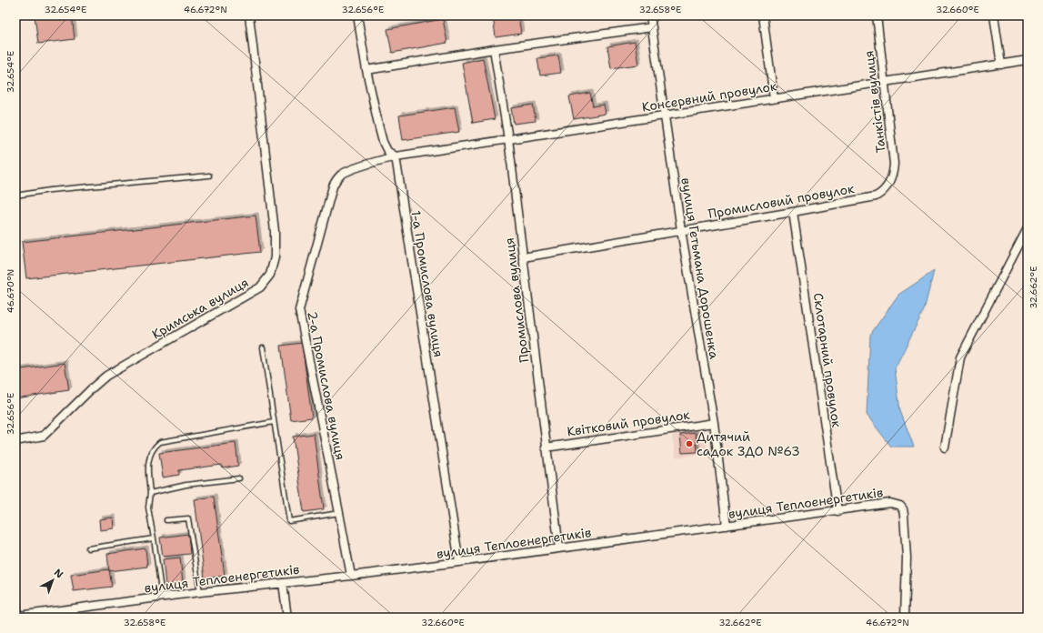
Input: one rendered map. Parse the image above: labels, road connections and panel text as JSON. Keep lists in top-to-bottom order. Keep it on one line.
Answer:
{"streets":{"street":["Консервний провулок","Танкістів вулиця","Промисловий провулок","вулиця Гетьмана Дорошенка","1-а Промислова вулиця","Промислова вулиця","Кримська вулиця","Склотарний провулок","2-а Промислова вулиця","Квітковий провулок","вулиця Теплоенергетиків"]},"crossings":[["Консервний провулок","Танкістів вулиця"],["Консервний провулок","вулиця Гетьмана Дорошенка"],["Консервний провулок","1-а Промислова вулиця"],["Консервний провулок","Промислова вулиця"],["Консервний провулок","2-а Промислова вулиця"],["Танкістів вулиця","Промисловий провулок"],["Промисловий провулок","вулиця Гетьмана Дорошенка"],["Промисловий провулок","Промислова вулиця"],["Промисловий провулок","Склотарний провулок"],["вулиця Гетьмана Дорошенка","Квітковий провулок"],["вулиця Гетьмана Дорошенка","вулиця Теплоенергетиків"],["1-а Промислова вулиця","2-а Промислова вулиця"],["1-а Промислова вулиця","вулиця Теплоенергетиків"],["Промислова вулиця","Квітковий провулок"],["Промислова вулиця","вулиця Теплоенергетиків"],["Склотарний провулок","вулиця Теплоенергетиків"],["2-а Промислова вулиця","вулиця Теплоенергетиків"]],"places":["Дитячий садок ЗДО №63"],"north":"top right","coordinates":["32.654°E","46.672°N","32.656°E","32.658°E","32.660°E","32.662°E","46.670°N"]}
